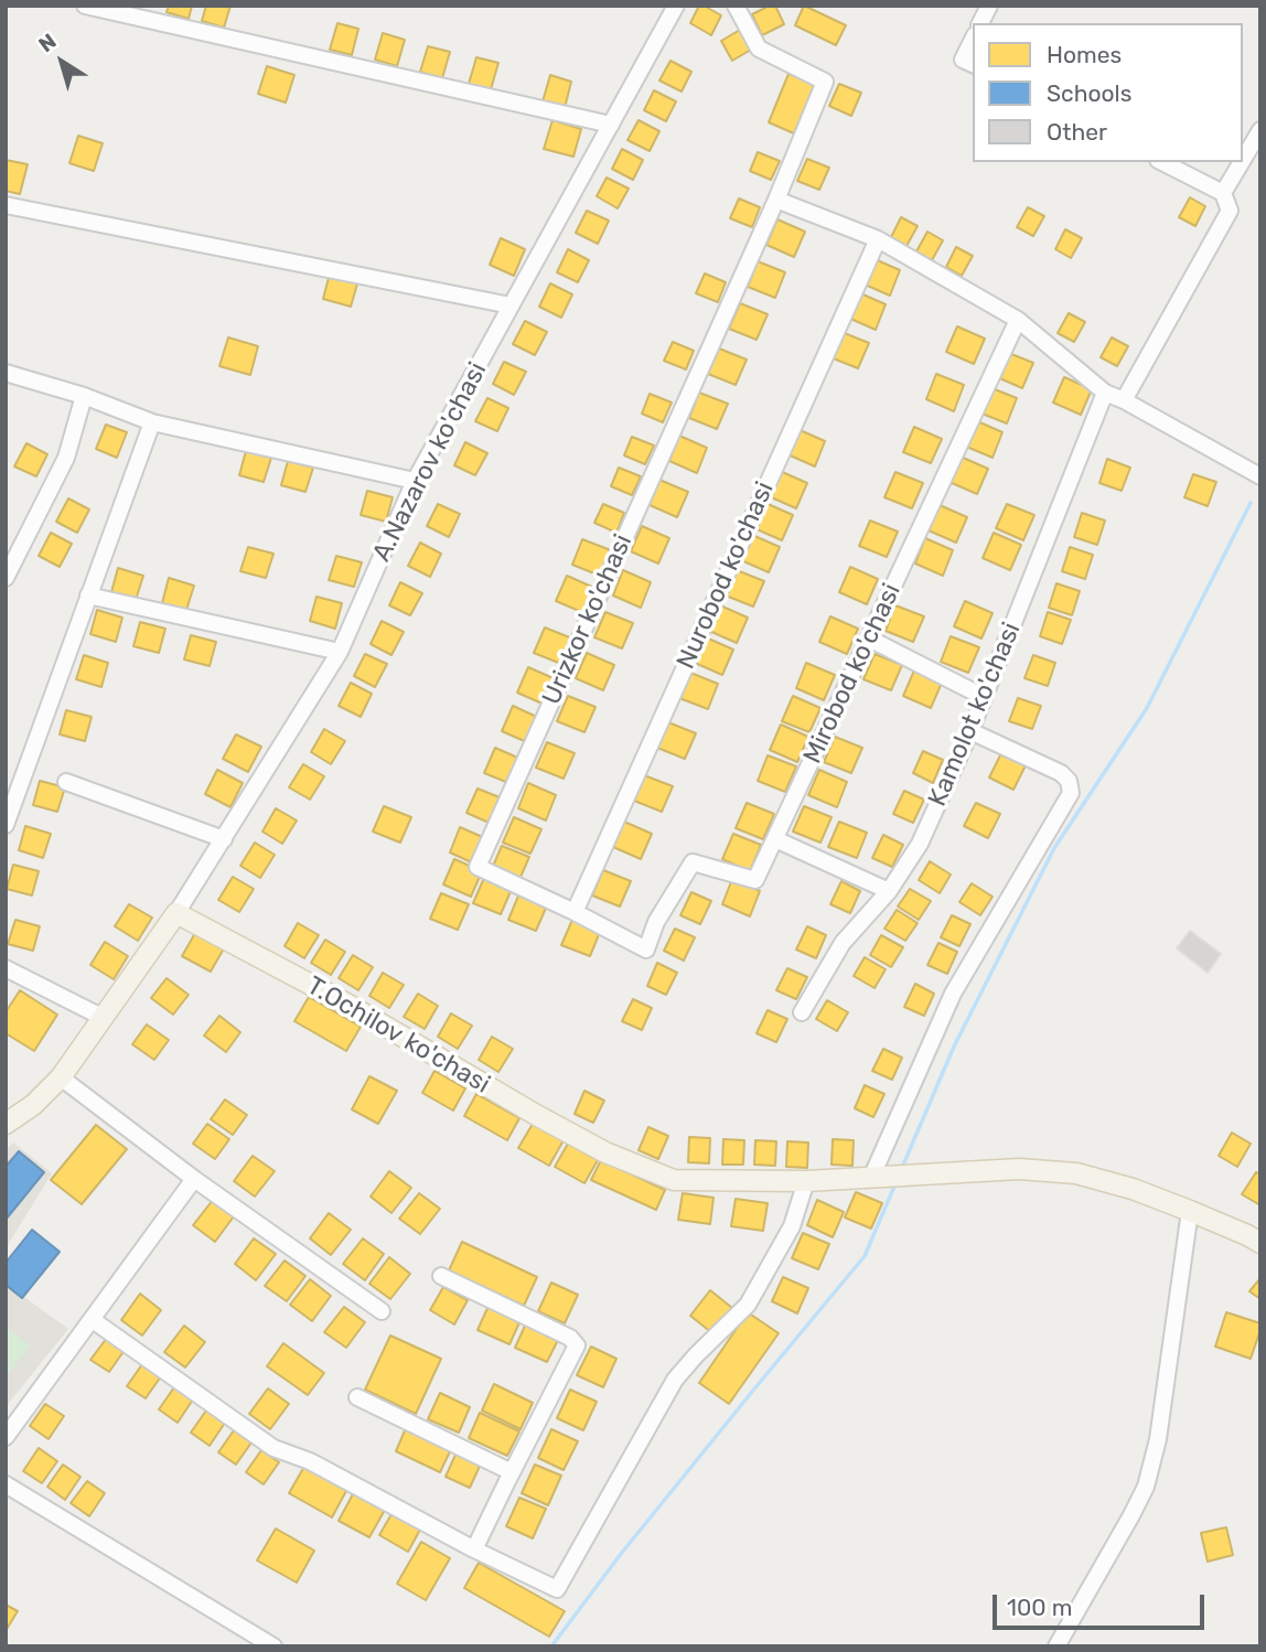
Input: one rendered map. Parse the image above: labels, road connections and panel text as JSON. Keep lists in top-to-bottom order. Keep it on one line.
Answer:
{"streets":{"main road":["T.Ochilov ko'chasi"],"street":["A.Nazarov ko'chasi","Nurobod ko'chasi","Urizkor ko'chasi","Mirobod ko'chasi","Kamolot ko'chasi"]},"crossings":[["A.Nazarov ko'chasi","T.Ochilov ko'chasi"],["Nurobod ko'chasi","Urizkor ko'chasi"],["Urizkor ko'chasi","Mirobod ko'chasi"]],"legend":["Homes","Schools","Other"],"scale_bar":"100 m","north":"top left"}
